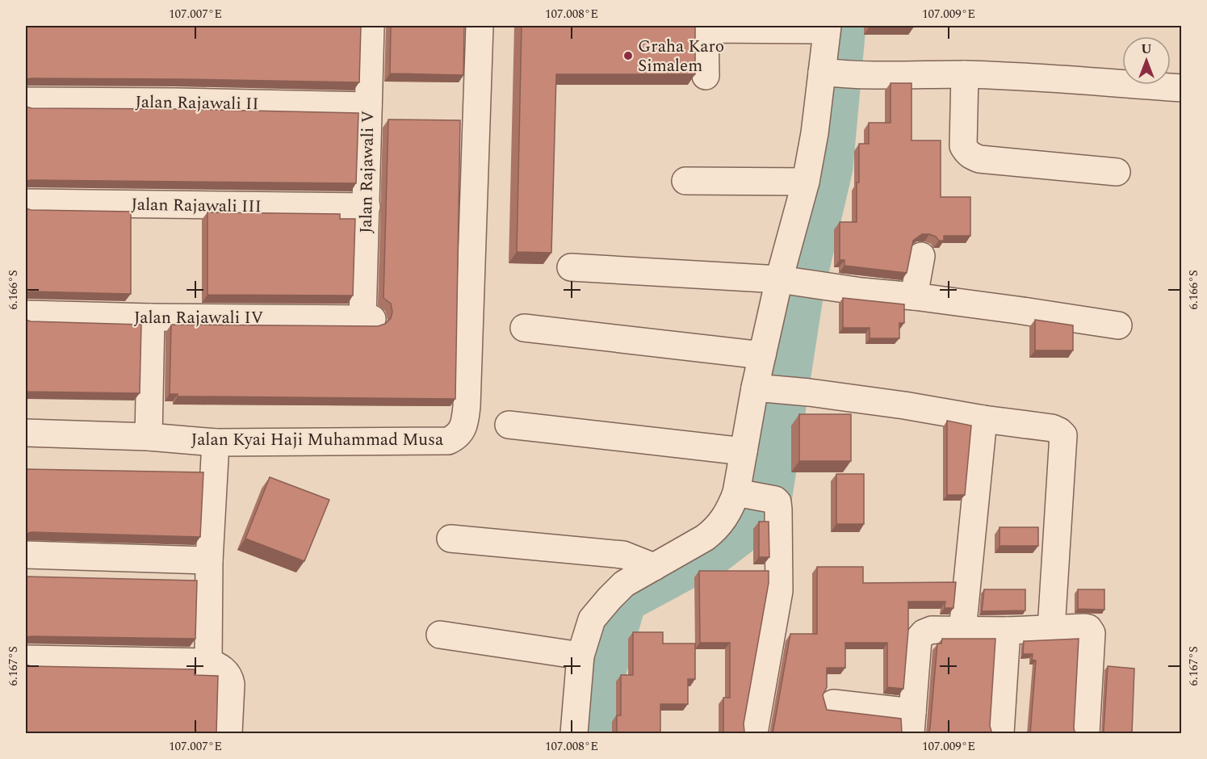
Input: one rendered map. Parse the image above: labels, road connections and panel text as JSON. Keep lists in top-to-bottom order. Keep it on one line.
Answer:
{"streets":{"street":["Jalan Rajawali II","Jalan Rajawali V","Jalan Rajawali III","Jalan Rajawali IV","Jalan Kyai Haji Muhammad Musa"]},"crossings":[["Jalan Rajawali II","Jalan Rajawali V"],["Jalan Rajawali V","Jalan Rajawali III"],["Jalan Rajawali V","Jalan Rajawali IV"]],"places":["Graha Karo Simalem"],"north":"top","coordinates":["107.007°E","107.008°E","107.009°E","6.166°S","6.167°S"]}
